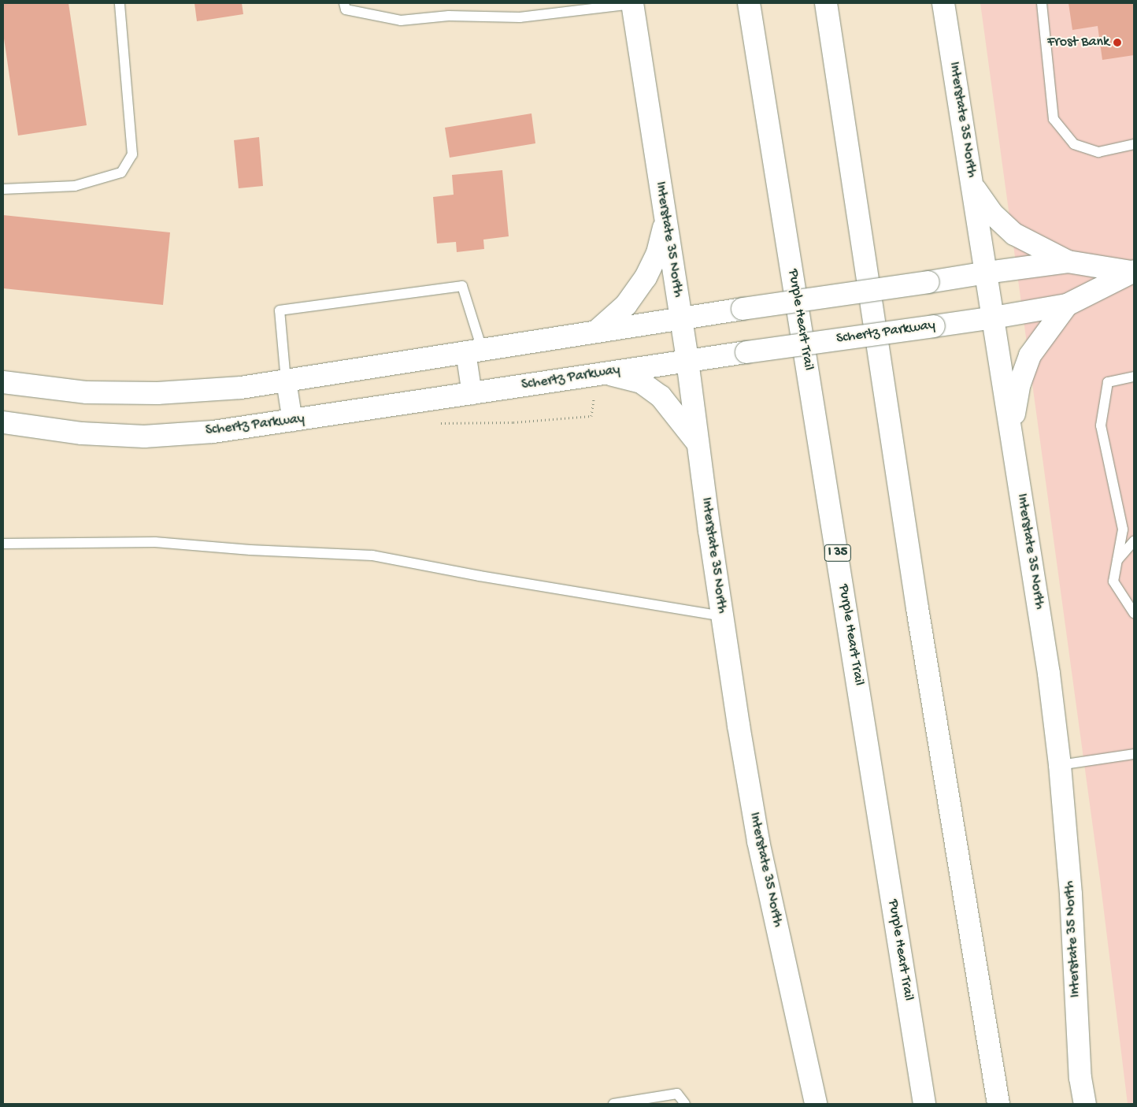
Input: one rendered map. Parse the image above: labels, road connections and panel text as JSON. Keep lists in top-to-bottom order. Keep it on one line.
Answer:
{"streets":{"main road":["Interstate 35 North","Purple Heart Trail","Schertz Parkway","I 35"]},"crossings":[["Interstate 35 North","Schertz Parkway"]],"places":["Frost Bank"]}
